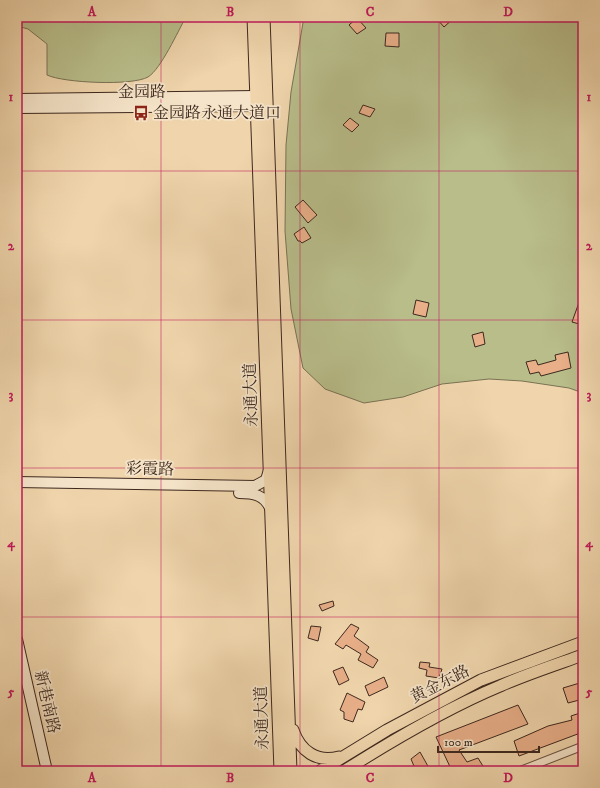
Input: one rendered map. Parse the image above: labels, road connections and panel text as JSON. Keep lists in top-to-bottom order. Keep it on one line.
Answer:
{"streets":{"main road":["金园路","永通大道","彩霞路","黄金东路","新巷南路"]},"crossings":[["金园路","永通大道"],["永通大道","彩霞路"]],"places":{"bus stop":["金园路永通大道口"]},"scale_bar":"100 m","grid":{"columns":["A","B","C","D"],"rows":["1","2","3","4","5"]}}
